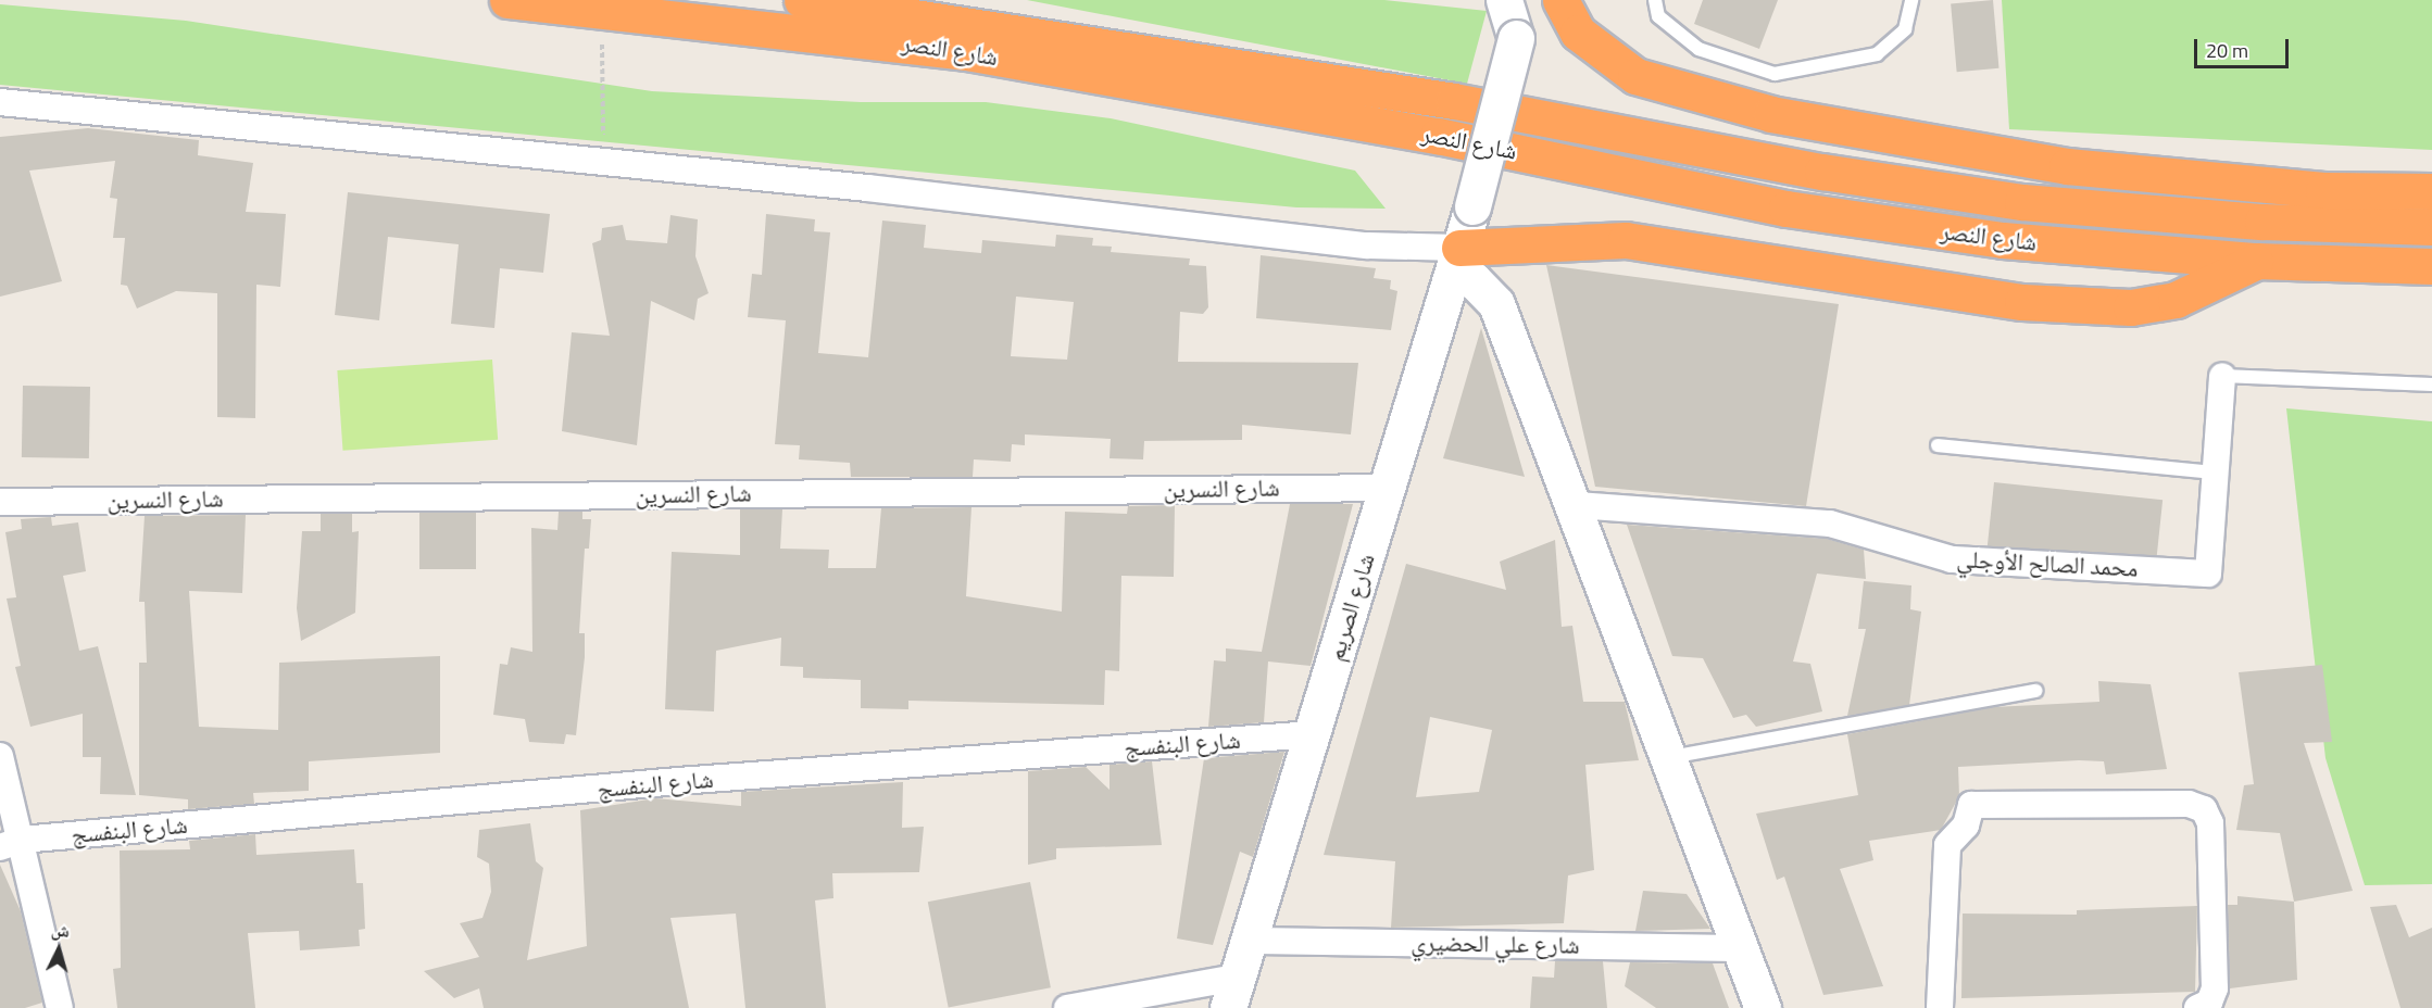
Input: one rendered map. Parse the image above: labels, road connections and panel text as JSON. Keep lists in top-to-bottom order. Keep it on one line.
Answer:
{"streets":{"highway":["شارع النصر"],"street":["شارع النسرين","محمد الصالح الأوجلي","شارع الصريم","شارع البنفسج","شارع علي الحضيري"]},"crossings":[["شارع النسرين","شارع الصريم"],["شارع الصريم","شارع البنفسج"],["شارع الصريم","شارع علي الحضيري"]],"scale_bar":"20 m","north":"top"}
